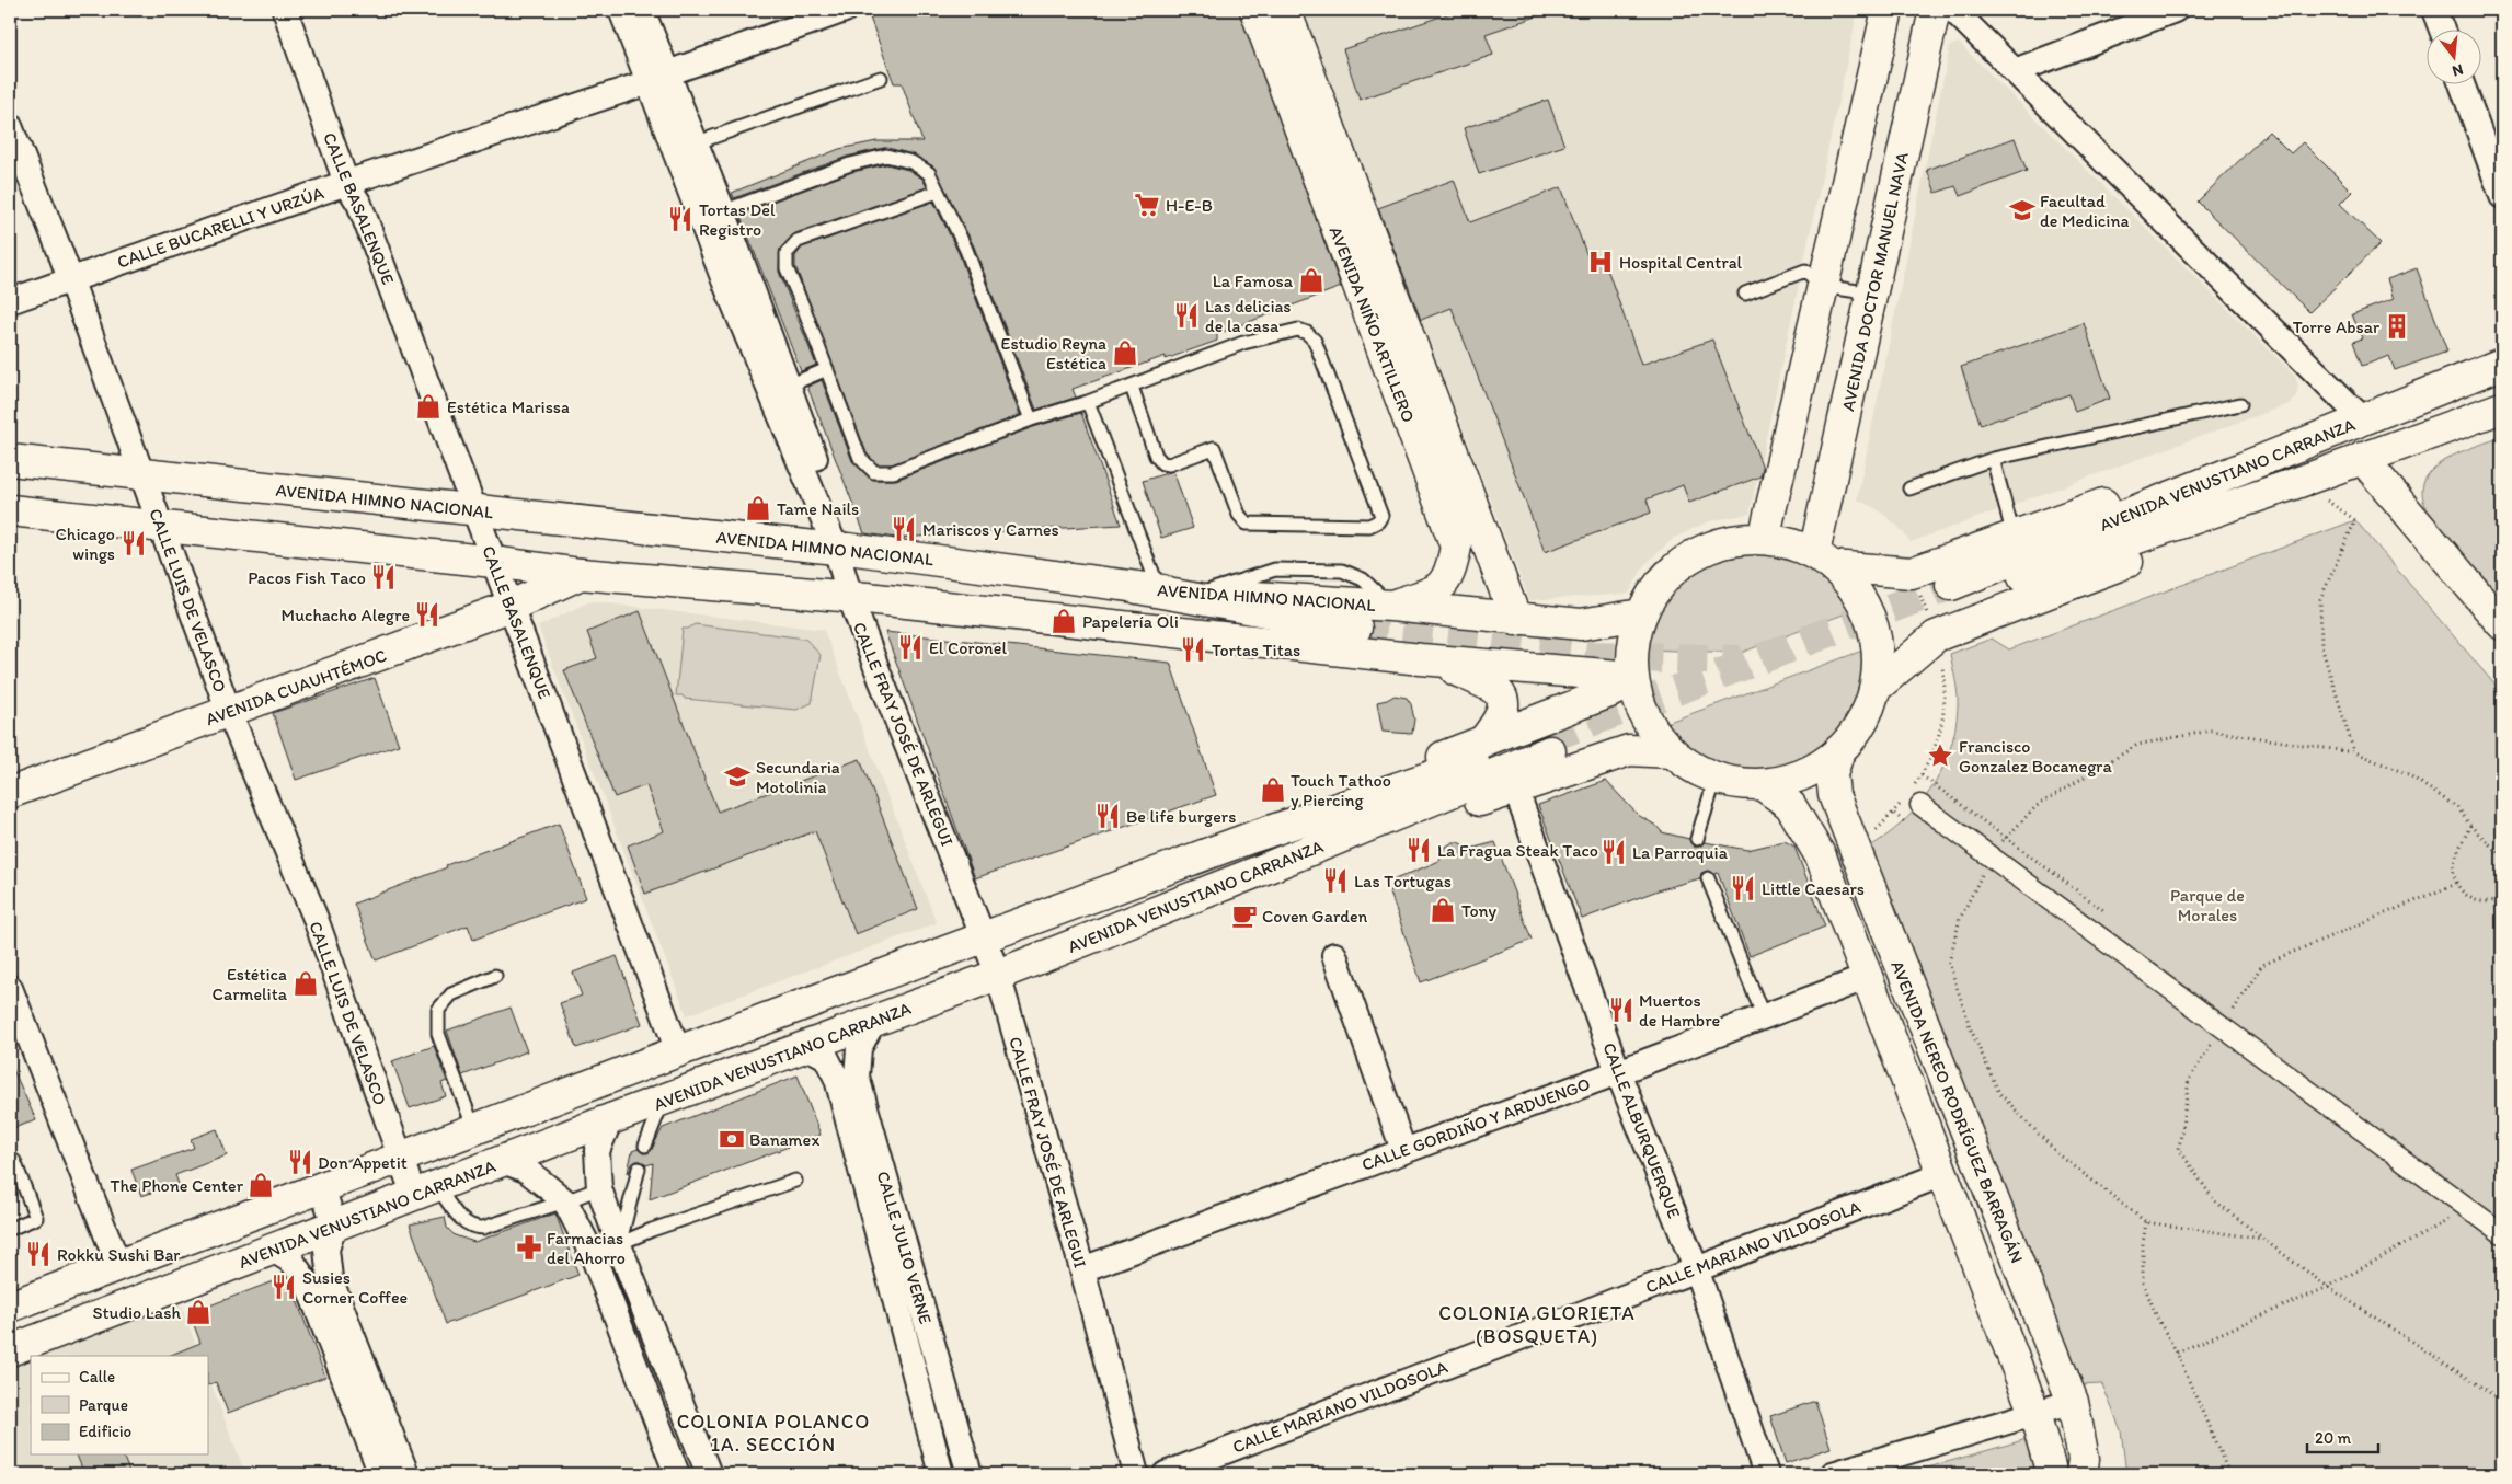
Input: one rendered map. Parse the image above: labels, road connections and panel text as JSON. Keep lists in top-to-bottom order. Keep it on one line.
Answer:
{"streets":{"main road":["AVENIDA DOCTOR MANUEL NAVA","AVENIDA NIÑO ARTILLERO","AVENIDA VENUSTIANO CARRANZA","AVENIDA HIMNO NACIONAL","AVENIDA CUAUHTÉMOC","AVENIDA NEREO RODRÍGUEZ BARRAGÁN"],"street":["CALLE BASALENQUE","CALLE BUCARELLI Y URZÚA","CALLE LUIS DE VELASCO","CALLE FRAY JOSÉ DE ARLEGUI","CALLE GORDIÑO Y ARDUENGO","CALLE ALBURQUERQUE","CALLE MARIANO VILDOSOLA","CALLE JULIO VERNE"]},"crossings":[["CALLE BASALENQUE","CALLE BUCARELLI Y URZÚA"],["CALLE BASALENQUE","AVENIDA VENUSTIANO CARRANZA"],["CALLE BASALENQUE","AVENIDA HIMNO NACIONAL"],["CALLE BASALENQUE","AVENIDA CUAUHTÉMOC"],["CALLE BUCARELLI Y URZÚA","CALLE LUIS DE VELASCO"],["CALLE BUCARELLI Y URZÚA","CALLE FRAY JOSÉ DE ARLEGUI"],["AVENIDA NIÑO ARTILLERO","AVENIDA HIMNO NACIONAL"],["AVENIDA VENUSTIANO CARRANZA","CALLE LUIS DE VELASCO"],["AVENIDA VENUSTIANO CARRANZA","CALLE FRAY JOSÉ DE ARLEGUI"],["AVENIDA VENUSTIANO CARRANZA","CALLE JULIO VERNE"],["AVENIDA HIMNO NACIONAL","CALLE LUIS DE VELASCO"],["AVENIDA HIMNO NACIONAL","CALLE FRAY JOSÉ DE ARLEGUI"],["CALLE LUIS DE VELASCO","AVENIDA CUAUHTÉMOC"],["CALLE FRAY JOSÉ DE ARLEGUI","CALLE GORDIÑO Y ARDUENGO"],["AVENIDA NEREO RODRÍGUEZ BARRAGÁN","CALLE GORDIÑO Y ARDUENGO"],["AVENIDA NEREO RODRÍGUEZ BARRAGÁN","CALLE MARIANO VILDOSOLA"],["CALLE GORDIÑO Y ARDUENGO","CALLE ALBURQUERQUE"],["CALLE ALBURQUERQUE","CALLE MARIANO VILDOSOLA"]],"districts":["COLONIA GLORIETA (BOSQUETA)","COLONIA POLANCO 1A. SECCIÓN"],"parks":["Parque de Morales"],"places":{"supermarket":["H-E-B"],"school or university":["Facultad de Medicina","Secundaria Motolinia"],"restaurant":["Tortas Del Registro","Las delicias de la casa","Mariscos y Carnes","Chicago wings","Pacos Fish Taco","Muchacho Alegre","El Coronel","Tortas Titas","Be life burgers","La Fragua Steak Taco","La Parroquia","Las Tortugas","Little Caesars","Muertos de Hambre","Don Appetit","Rokku Sushi Bar","Susies Corner Coffee"],"hospital":["Hospital Central"],"shop":["La Famosa","Estudio Reyna Estética","Estética Marissa","Tame Nails","Papelería Oli","Touch Tathoo y Piercing","Tony","Estética Carmelita","The Phone Center","Studio Lash"],"building":["Torre Absar"],"place":["Francisco Gonzalez Bocanegra"],"cafe":["Coven Garden"],"bank":["Banamex"],"pharmacy":["Farmacias del Ahorro"]},"legend":["Calle","Parque","Edificio"],"scale_bar":"20 m","north":"bottom"}
